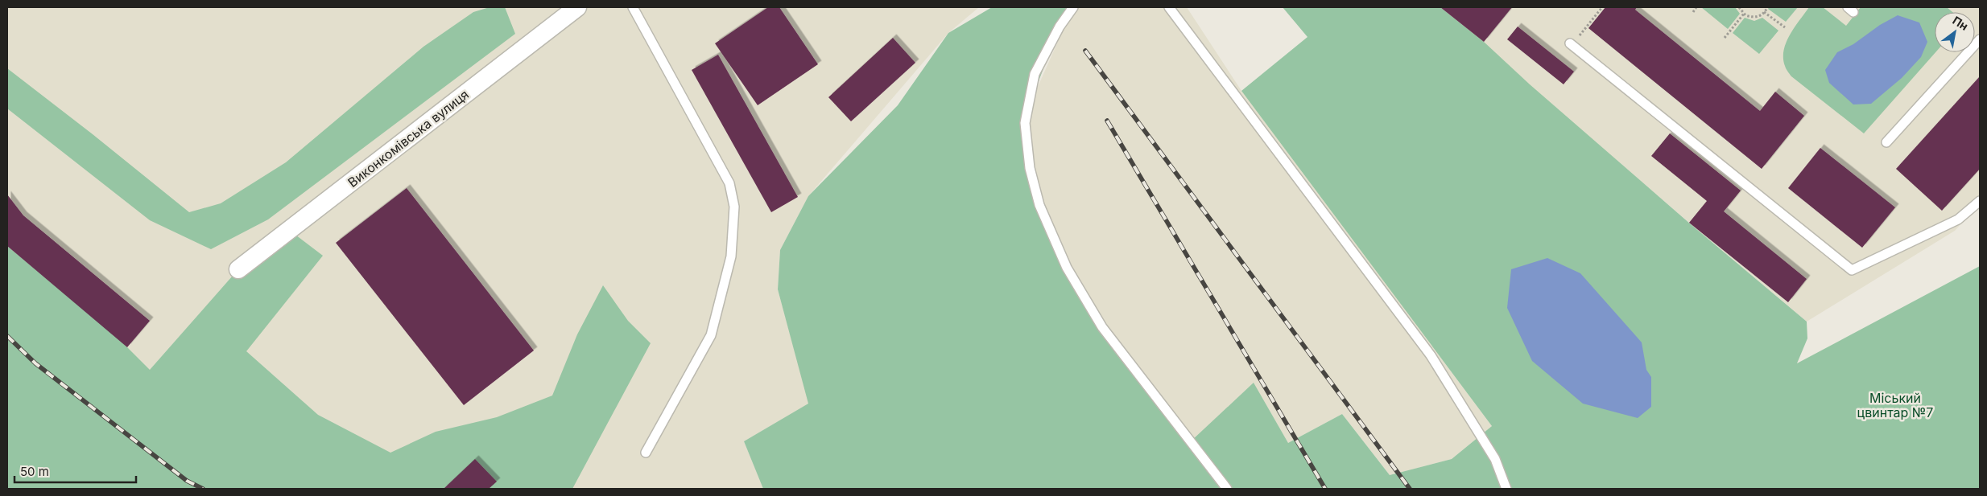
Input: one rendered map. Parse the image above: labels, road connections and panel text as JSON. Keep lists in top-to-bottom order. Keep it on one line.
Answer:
{"streets":{"street":["Виконкомівська вулиця"]},"parks":["Міський цвинтар №7"],"scale_bar":"50 m","north":"top right"}
